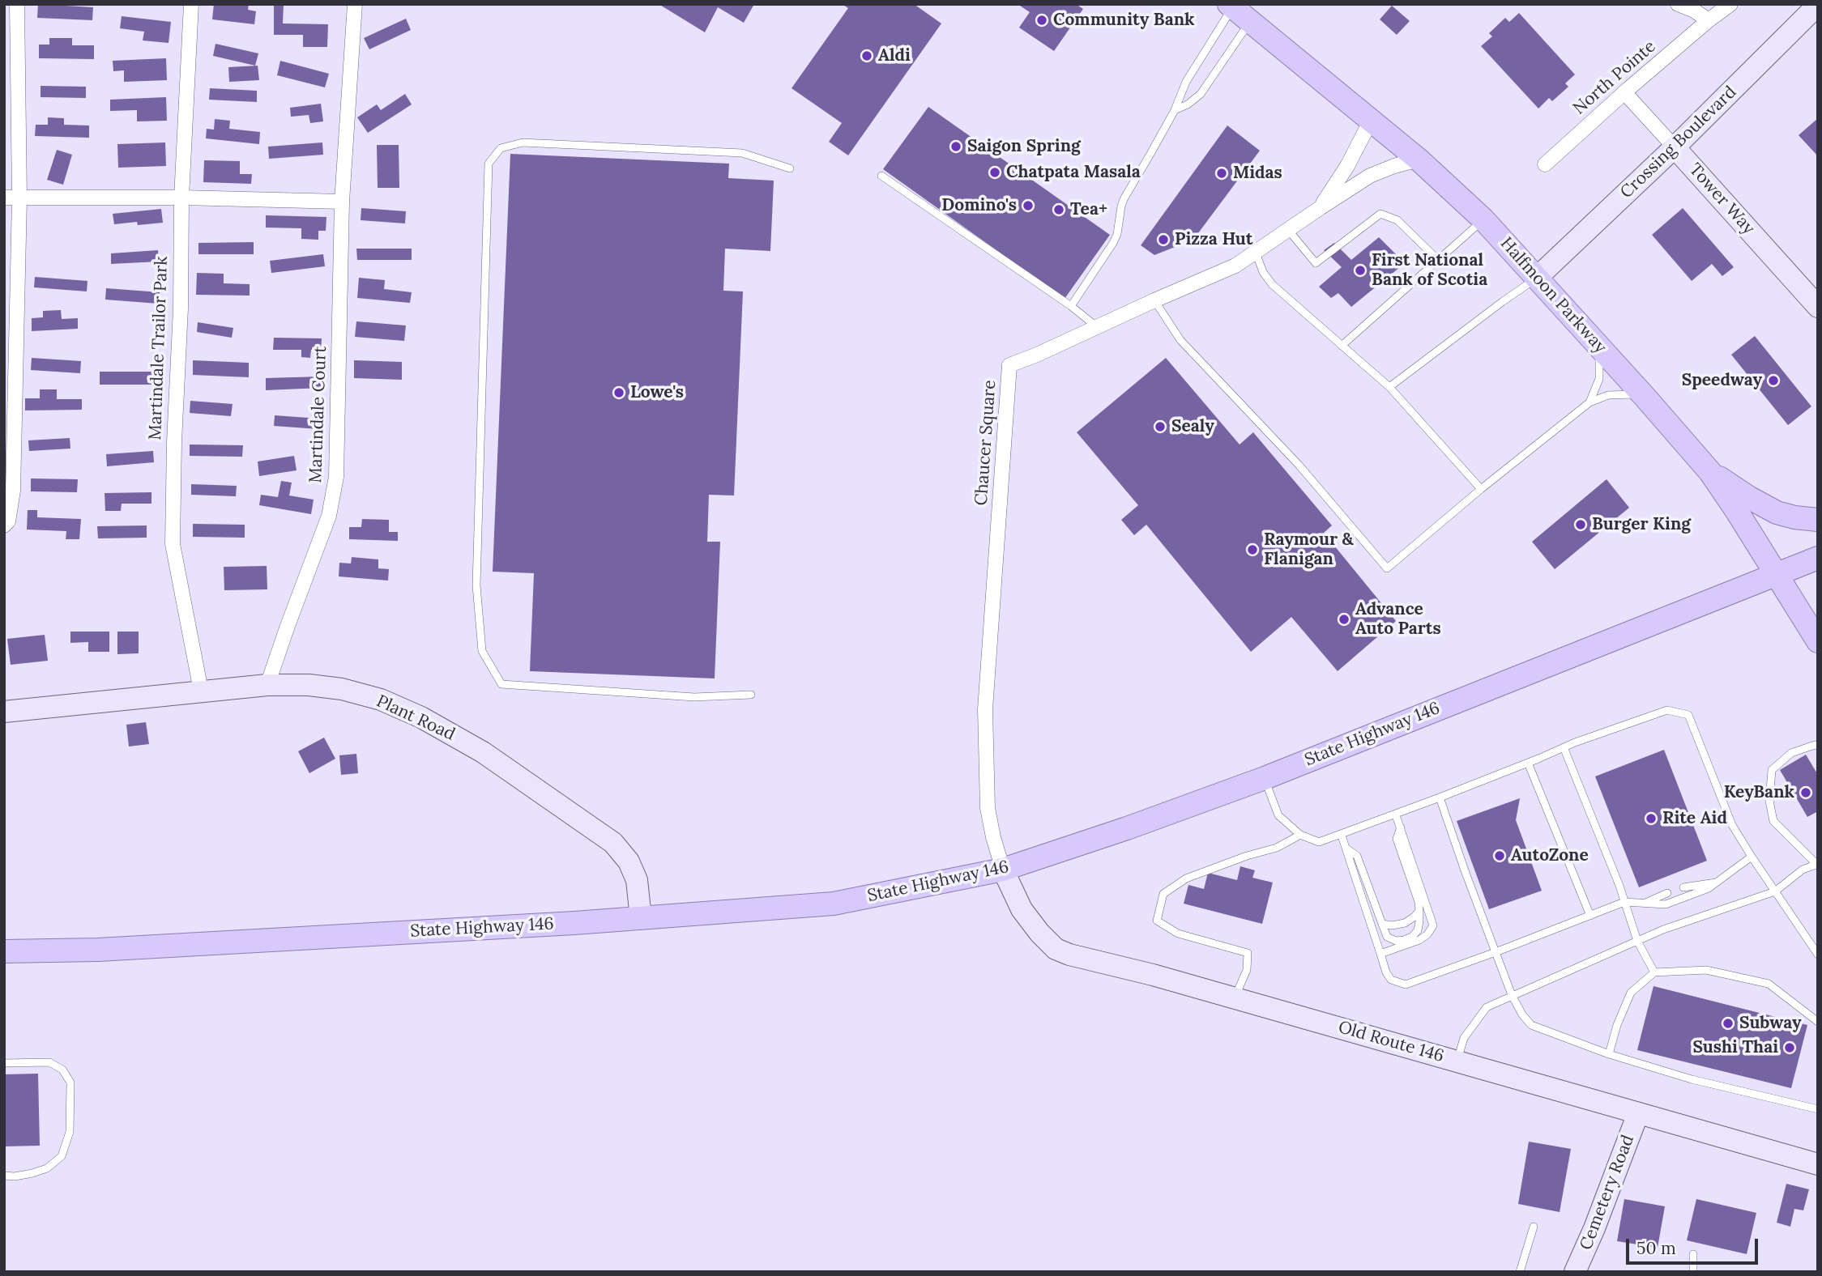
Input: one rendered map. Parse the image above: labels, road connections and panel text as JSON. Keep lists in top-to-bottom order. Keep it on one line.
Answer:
{"streets":{"main road":["Halfmoon Parkway","State Highway 146"],"street":["North Pointe","Crossing Boulevard","Tower Way","Martindale Trailor Park","Martindale Court","Chaucer Square","Plant Road","Old Route 146","Cemetery Road"]},"crossings":[["North Pointe","Tower Way"],["Crossing Boulevard","Tower Way"],["Crossing Boulevard","Halfmoon Parkway"],["Halfmoon Parkway","Chaucer Square"],["Halfmoon Parkway","State Highway 146"],["Martindale Trailor Park","Plant Road"],["Martindale Court","Plant Road"],["Chaucer Square","State Highway 146"],["Chaucer Square","Old Route 146"],["Plant Road","State Highway 146"],["State Highway 146","Old Route 146"],["Old Route 146","Cemetery Road"]],"places":["Community Bank","Aldi","Saigon Spring","Chatpata Masala","Midas","Domino's","Tea+","Pizza Hut","First National Bank of Scotia","Speedway","Lowe's","Sealy","Burger King","Raymour & Flanigan","Advance Auto Parts","KeyBank","Rite Aid","AutoZone","Subway","Sushi Thai"],"scale_bar":"50 m"}
